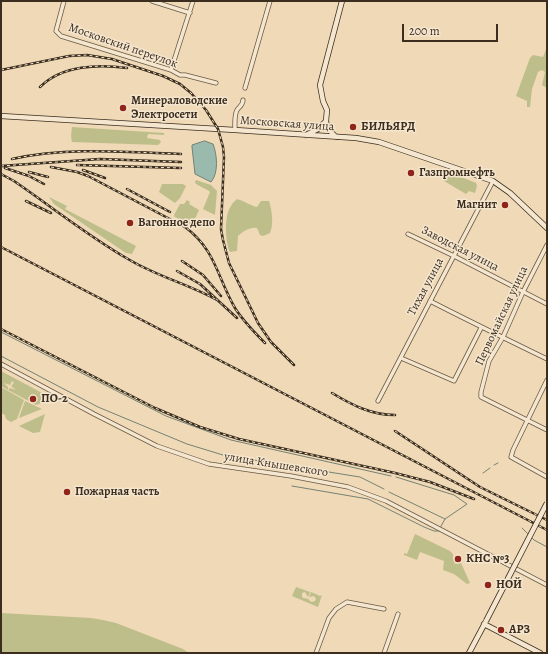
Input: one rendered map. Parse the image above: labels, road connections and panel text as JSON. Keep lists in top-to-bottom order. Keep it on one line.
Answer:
{"streets":{"street":["Московский переулок","Московская улица","Заводская улица","Тихая улица","Первомайская улица","улица Кнышевского"]},"crossings":[["Московская улица","Тихая улица"],["Заводская улица","Тихая улица"],["Заводская улица","Первомайская улица"]],"places":["Минераловодские Электросети","БИЛЬЯРД","Газпромнефть","Магнит","Вагонное депо","ПО-2","Пожарная часть","КНС №3","НОЙ","АРЗ"],"scale_bar":"200 m"}
